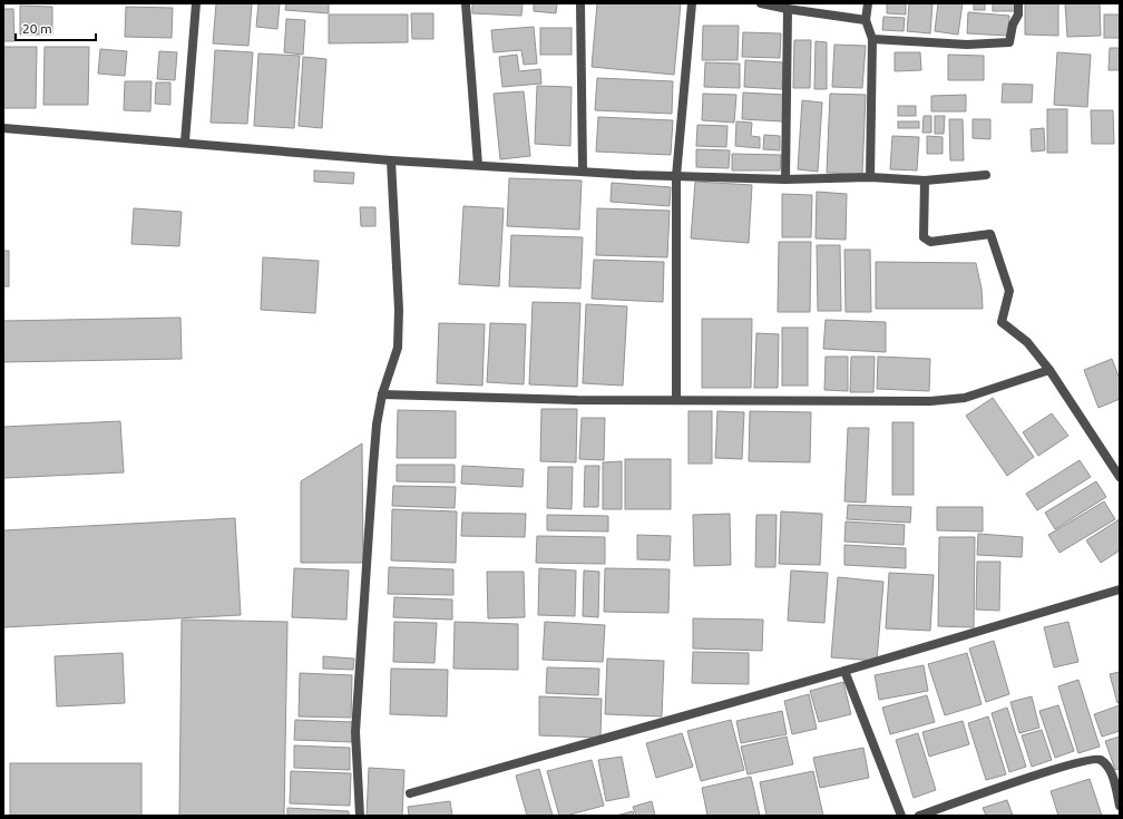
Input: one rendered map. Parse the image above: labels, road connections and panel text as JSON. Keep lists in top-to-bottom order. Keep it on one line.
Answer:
{"scale_bar":"20 m"}
